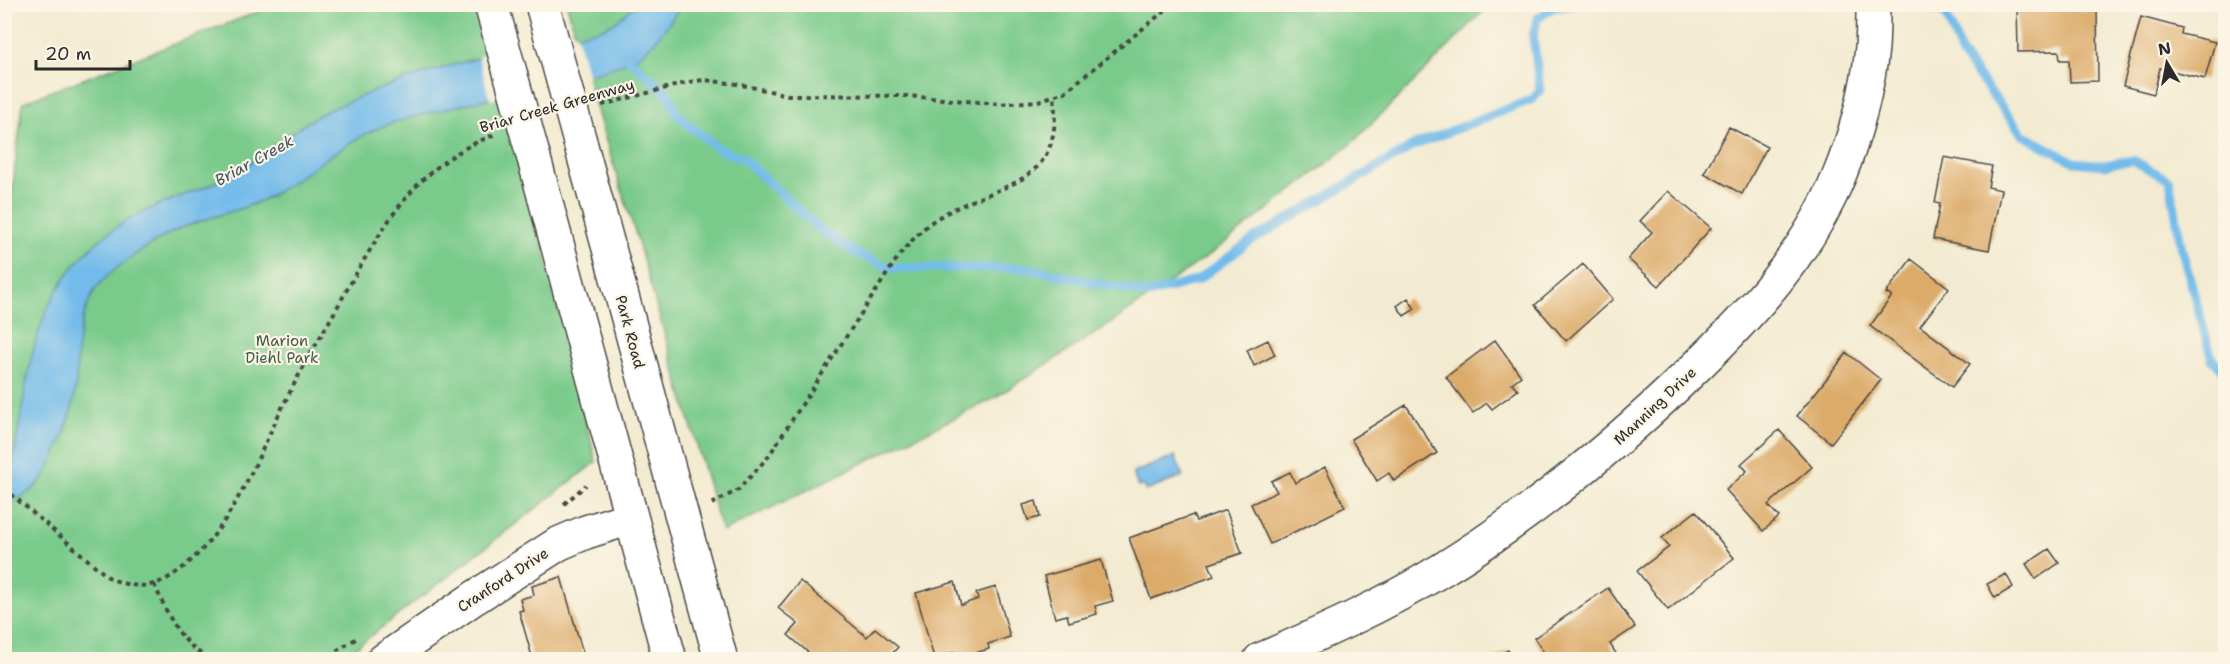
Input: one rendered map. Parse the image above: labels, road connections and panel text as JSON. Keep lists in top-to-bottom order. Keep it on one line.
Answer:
{"streets":{"main road":["Park Road","Manning Drive","Cranford Drive"],"path":["Briar Creek Greenway"]},"water":["Briar Creek"],"parks":["Marion Diehl Park"],"scale_bar":"20 m","north":"top"}
